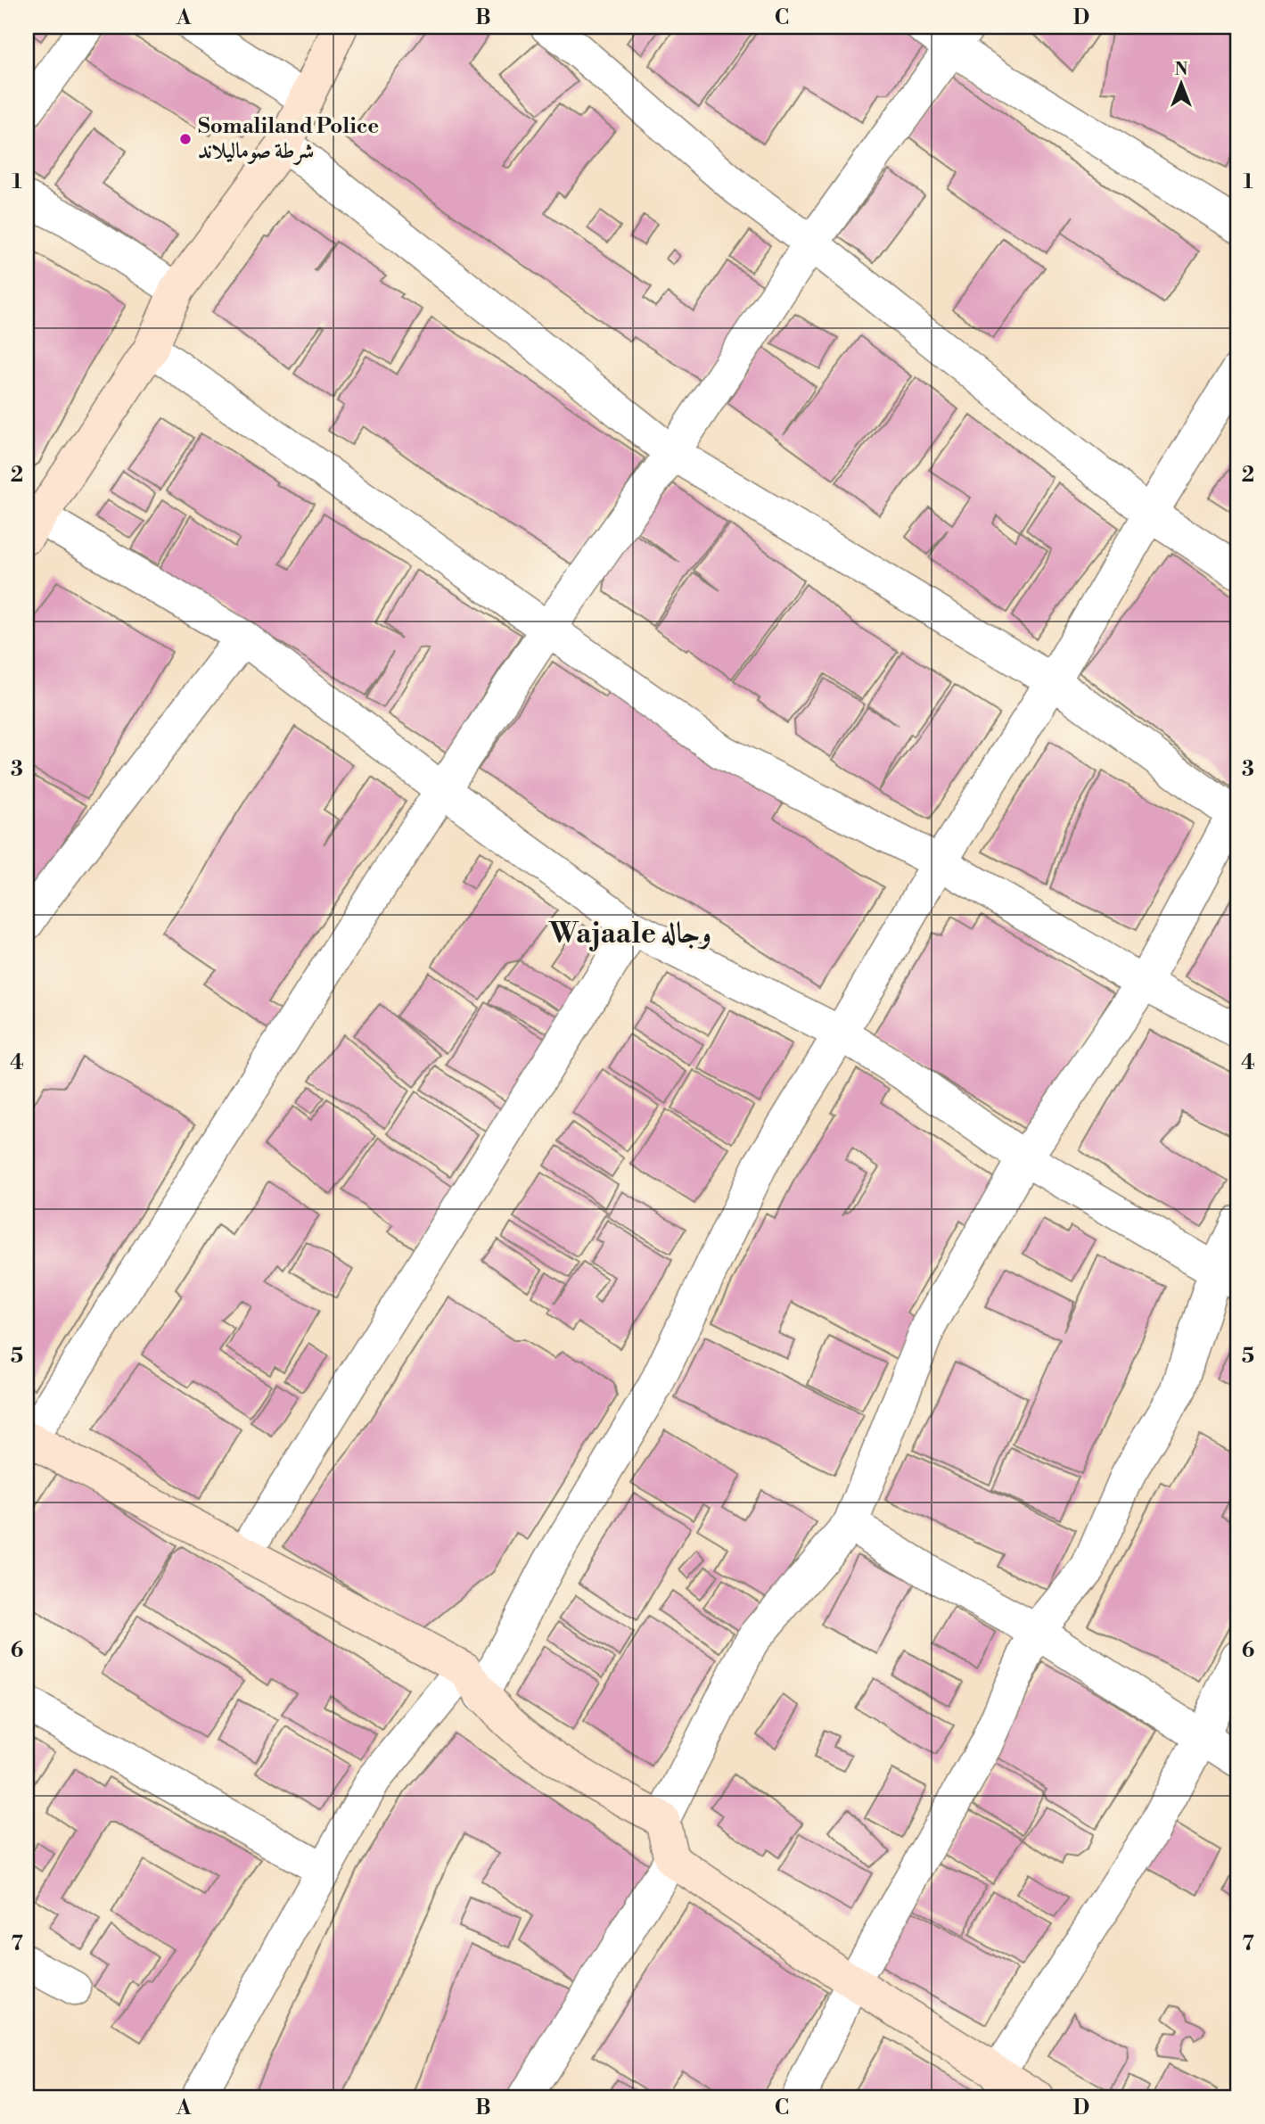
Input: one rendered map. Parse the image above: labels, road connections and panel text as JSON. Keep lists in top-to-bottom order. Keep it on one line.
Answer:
{"districts":["Wajaale وجاله"],"places":["Somaliland Police شرطة صوماليلاند"],"north":"top","grid":{"columns":["A","B","C","D"],"rows":["1","2","3","4","5","6","7"]}}
